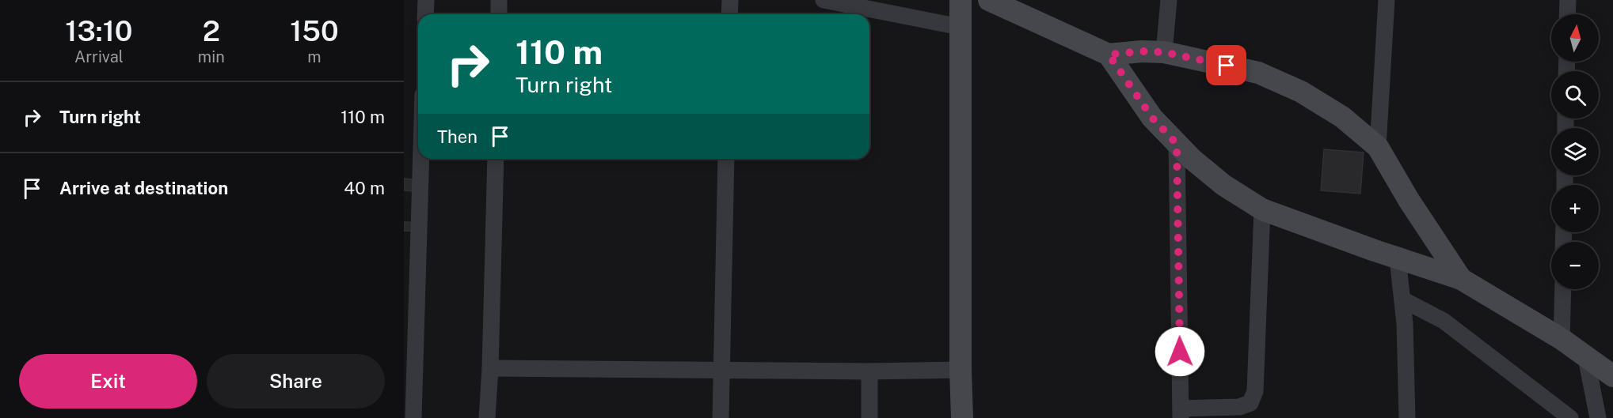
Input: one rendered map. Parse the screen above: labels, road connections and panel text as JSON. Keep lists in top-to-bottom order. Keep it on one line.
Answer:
{"north":"top","page":{"eta":["13:10","Arrival","2","min","150","m"],"map_buttons":["+","−"],"turn":["110 m","Turn right"],"list":[{"name":"Turn right","value":"110 m"},{"name":"Arrive at destination","value":"40 m"}],"then":"Then","buttons":["Exit","Share"]}}
